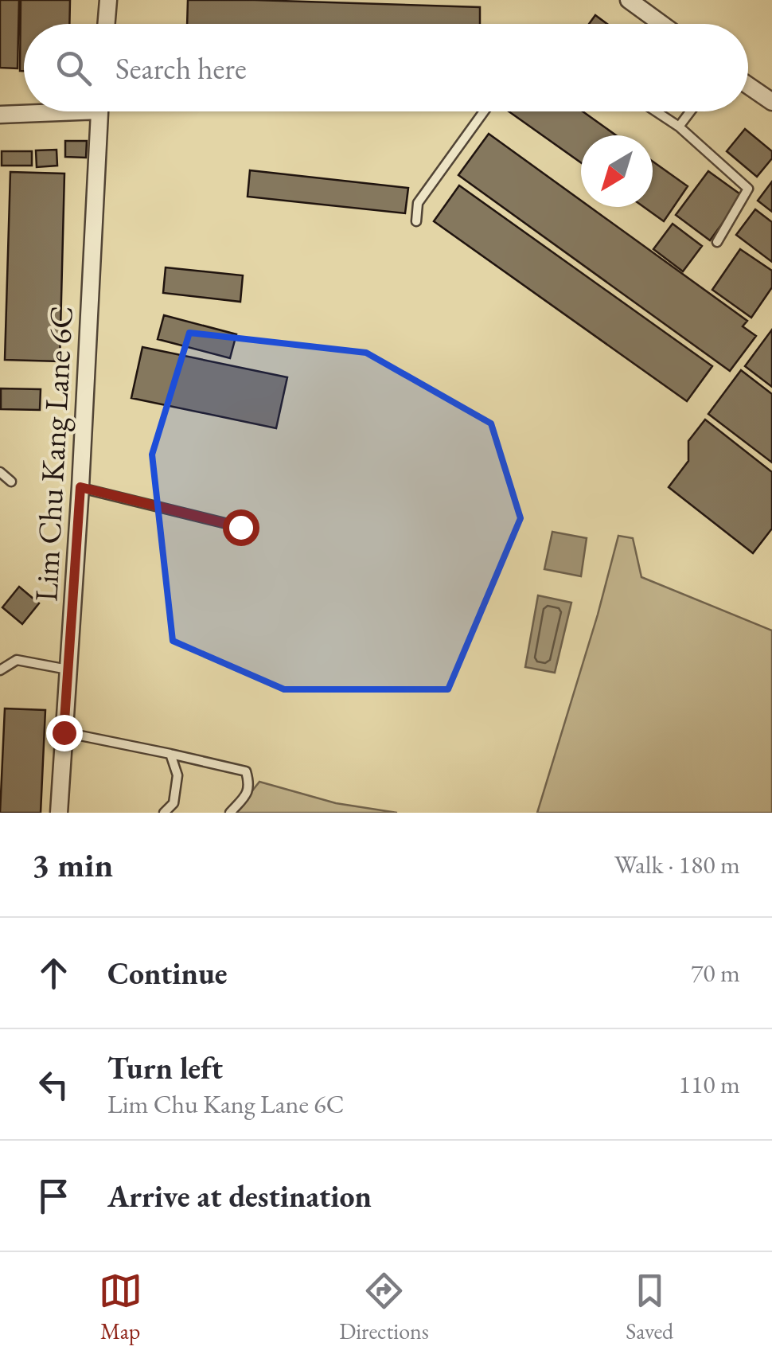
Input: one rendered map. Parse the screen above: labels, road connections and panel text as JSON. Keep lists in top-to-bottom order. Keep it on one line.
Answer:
{"streets":{"street":["Lim Chu Kang Lane 6C"]},"north":"bottom left","page":{"search":"Search here","heading":["3 min","Walk · 180 m"],"list":[["Continue","70 m"],["Turn left","Lim Chu Kang Lane 6C","110 m"],"Arrive at destination"],"nav":["Map","Directions","Saved"]}}
